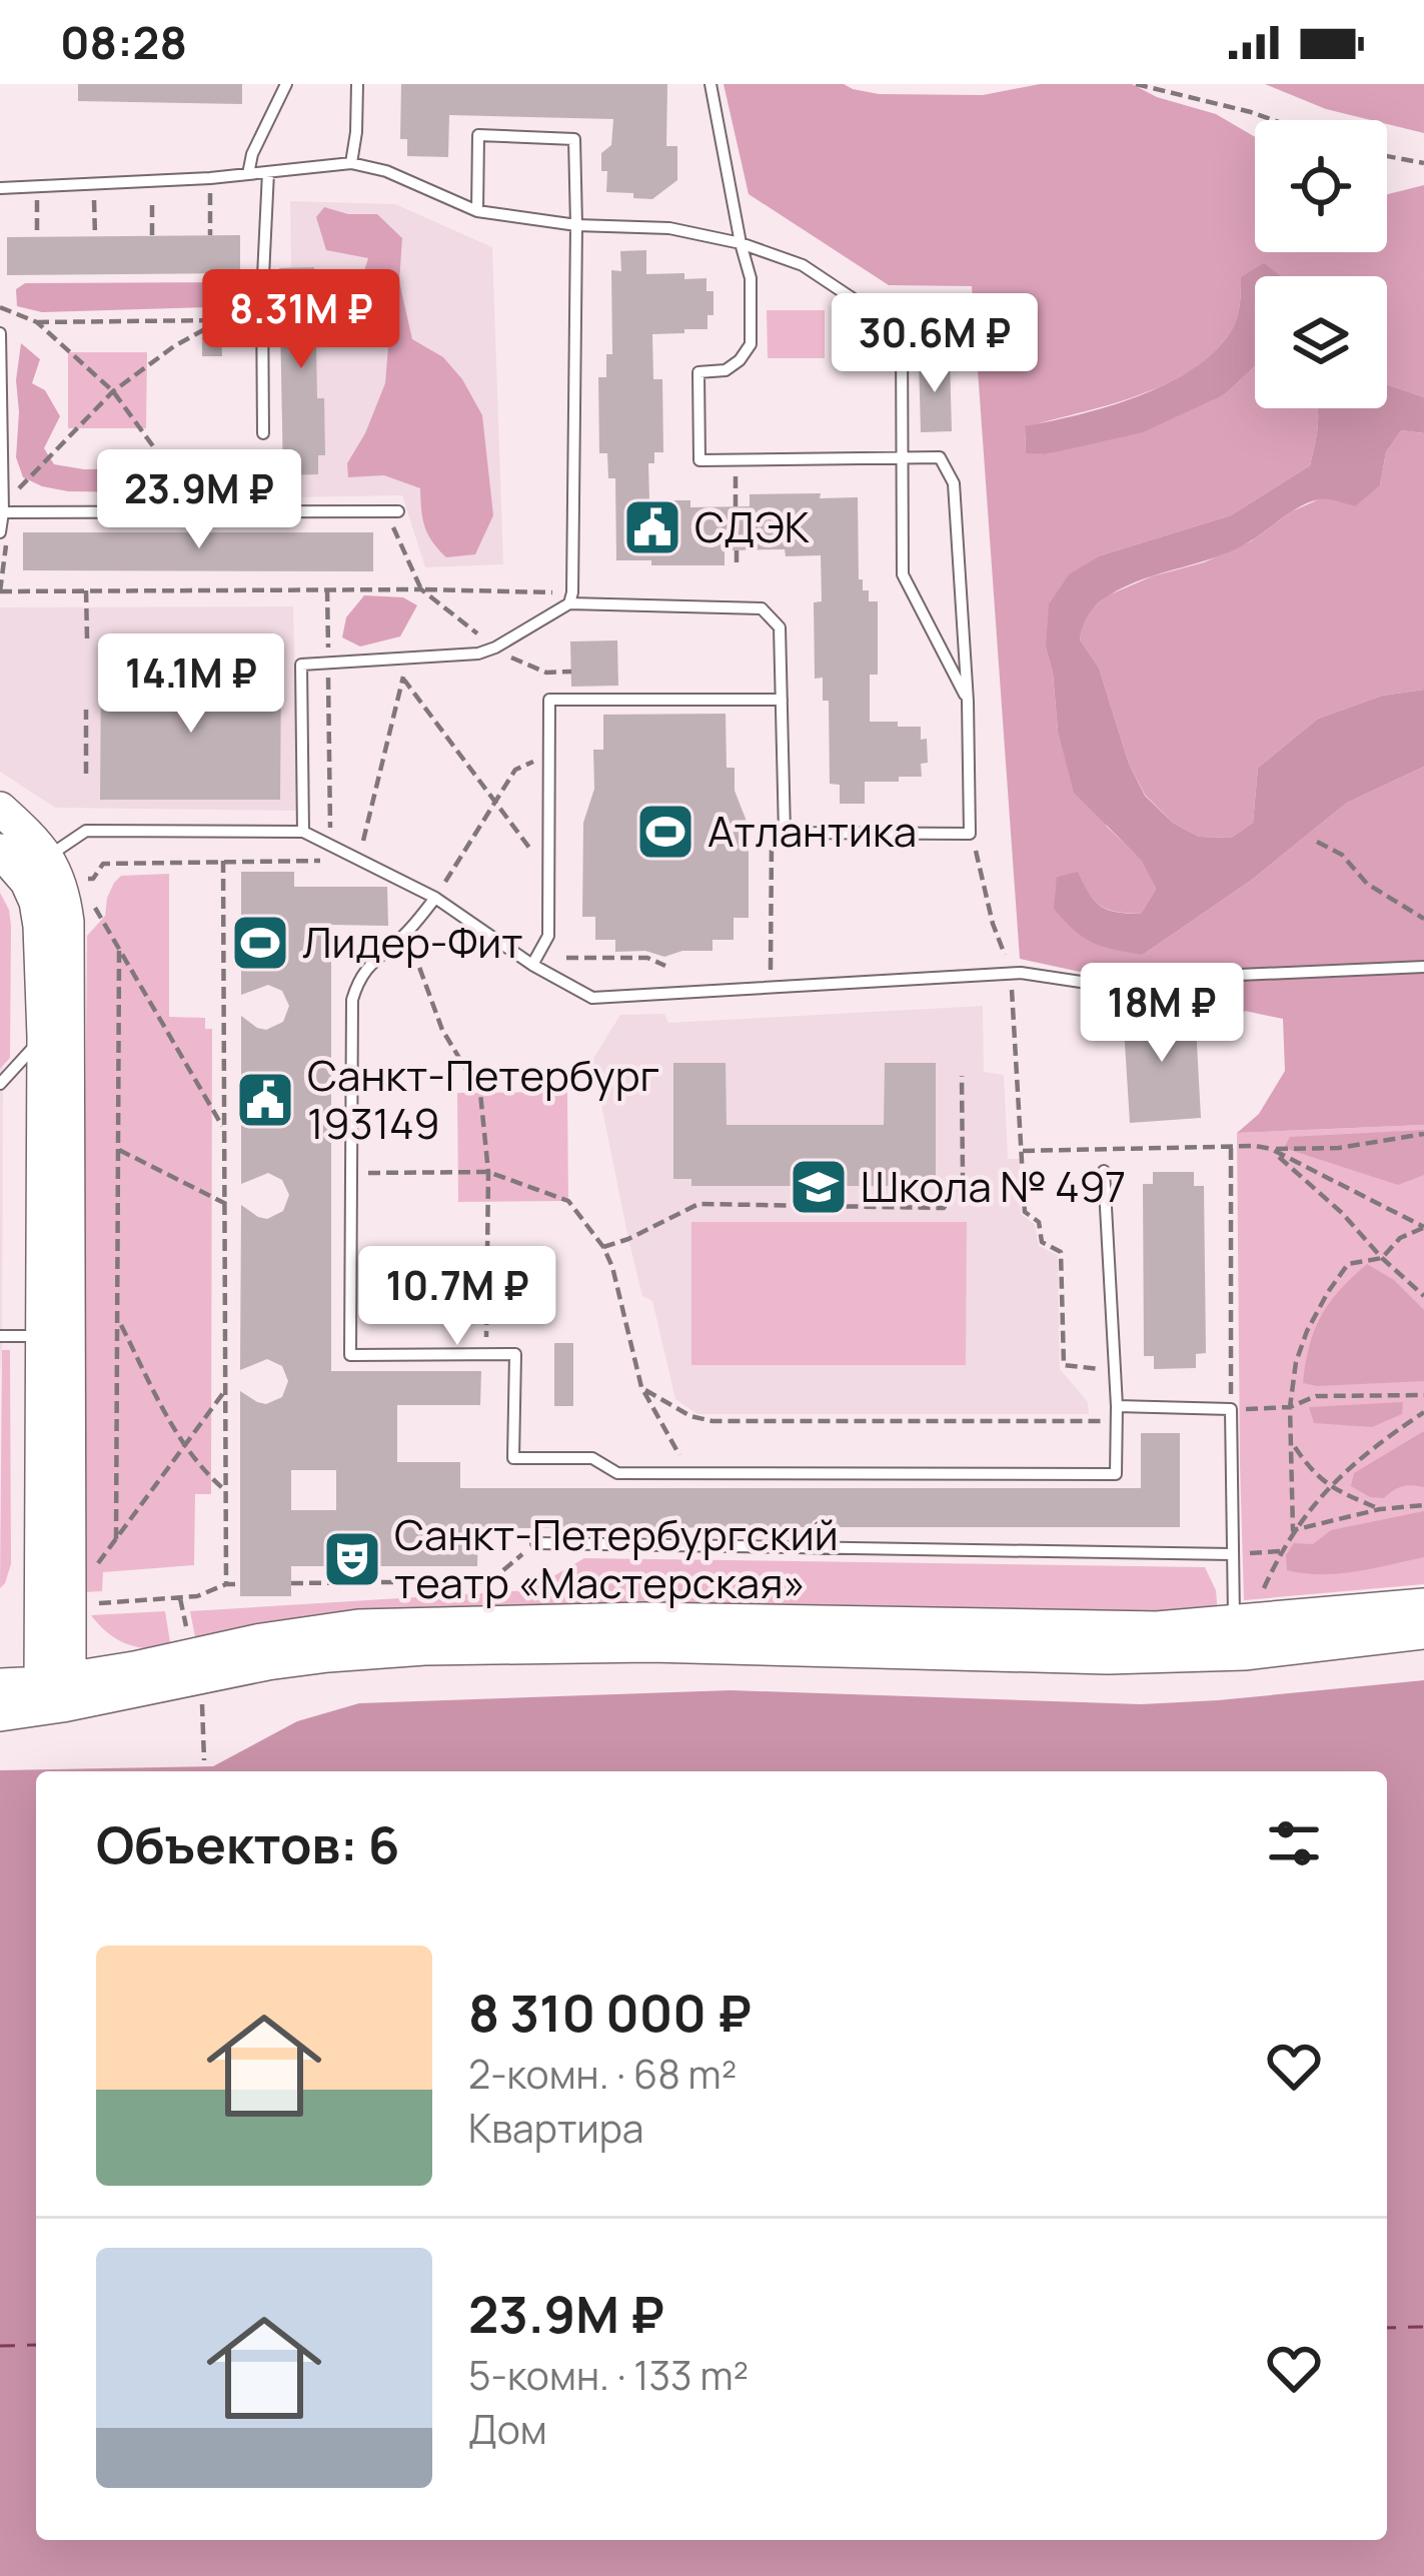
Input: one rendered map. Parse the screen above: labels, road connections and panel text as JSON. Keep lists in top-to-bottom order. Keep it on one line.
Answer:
{"places":{"public building":["СДЭК","Санкт-Петербург 193149"],"sports":["Атлантика","Лидер-Фит"],"school or university":["Школа № 497"],"theatre":["Санкт-Петербургский театр «Мастерская»"]},"page":{"status":"08:28","price":["8.31M ₽","30.6M ₽","23.9M ₽","14.1M ₽","18M ₽","10.7M ₽"],"heading":"Объектов: 6","list":[{"name":"8 310 000 ₽","note":"2-комн. · 68 m² · Квартира"},{"name":"23.9M ₽","note":"5-комн. · 133 m² · Дом"}]}}
